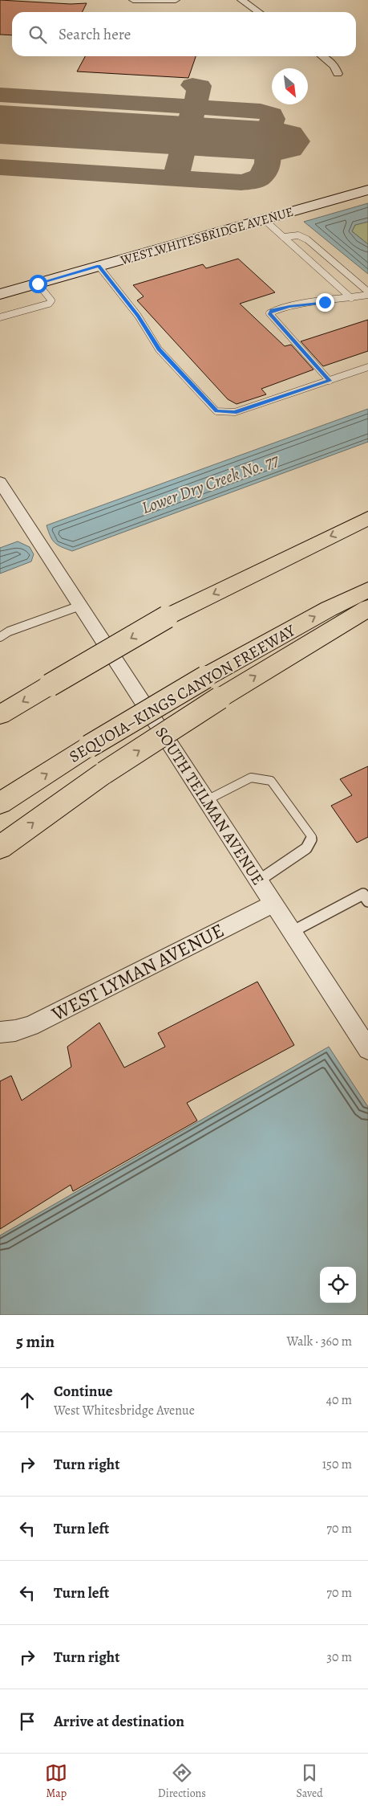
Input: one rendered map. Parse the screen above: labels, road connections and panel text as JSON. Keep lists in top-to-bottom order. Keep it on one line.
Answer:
{"streets":{"highway":["SEQUOIA–KINGS CANYON FREEWAY"],"main road":["WEST WHITESBRIDGE AVENUE"],"street":["SOUTH TEILMAN AVENUE","WEST LYMAN AVENUE"]},"crossings":[["SOUTH TEILMAN AVENUE","WEST LYMAN AVENUE"]],"water":["Lower Dry Creek No. 77"],"north":"bottom right","page":{"search":"Search here","heading":["5 min","Walk · 360 m"],"list":[["Continue","West Whitesbridge Avenue","40 m"],["Turn right","150 m"],["Turn left","70 m"],["Turn left","70 m"],["Turn right","30 m"],"Arrive at destination"],"nav":["Map","Directions","Saved"]}}
